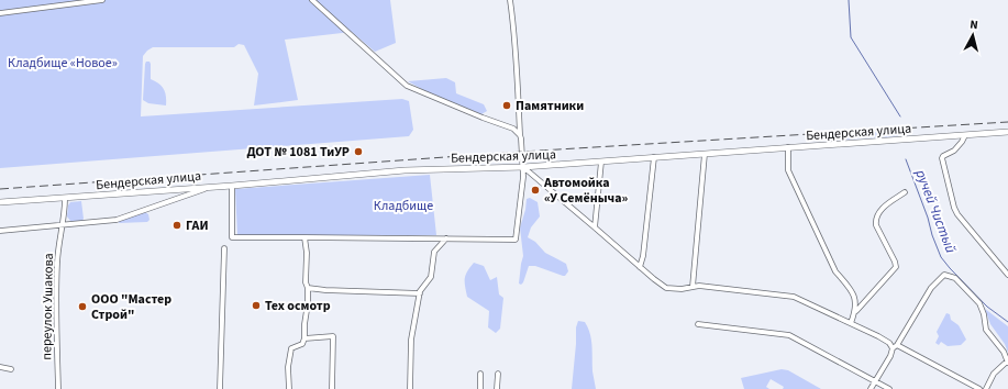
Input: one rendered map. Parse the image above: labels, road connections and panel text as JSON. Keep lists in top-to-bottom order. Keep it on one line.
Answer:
{"streets":{"main road":["Бендерская улица"],"street":["переулок Ушакова"]},"crossings":[["Бендерская улица","переулок Ушакова"]],"water":["ручей Чистый"],"parks":["Кладбище «Новое»","Кладбище"],"places":["Памятники","ДОТ № 1081 ТиУР","Автомойка «У Семёныча»","ГАИ","Тех осмотр","ООО \"Мастер Строй\""],"north":"top"}
